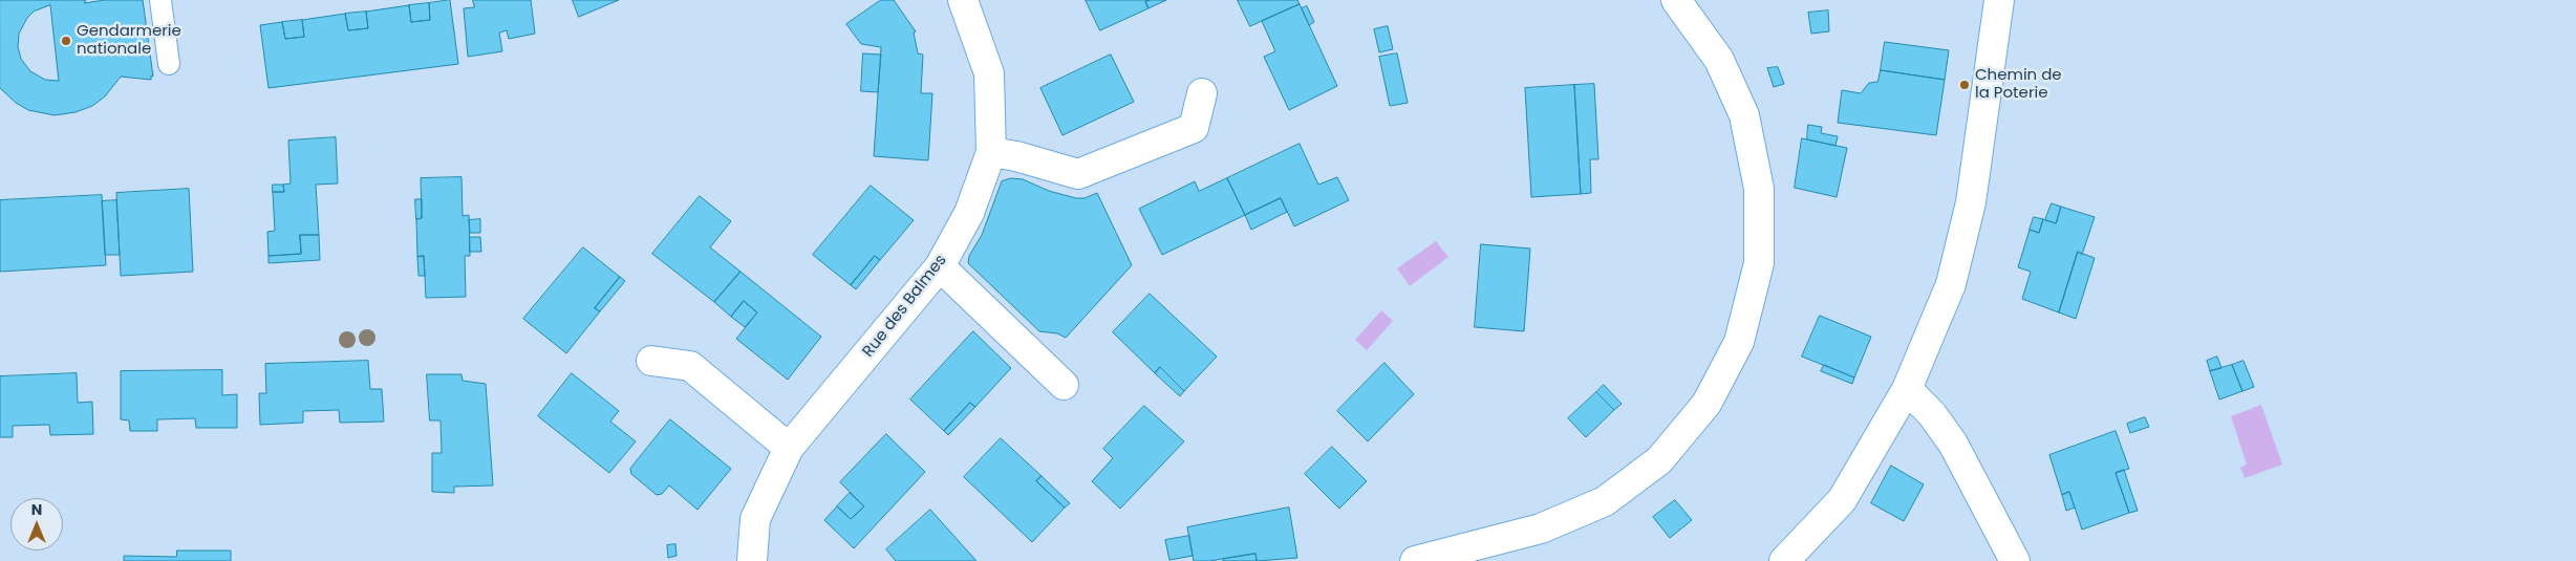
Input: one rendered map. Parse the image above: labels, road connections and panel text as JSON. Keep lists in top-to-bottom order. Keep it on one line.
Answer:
{"streets":{"street":["Rue des Balmes"]},"places":["Gendarmerie nationale","Chemin de la Poterie"],"north":"top"}
